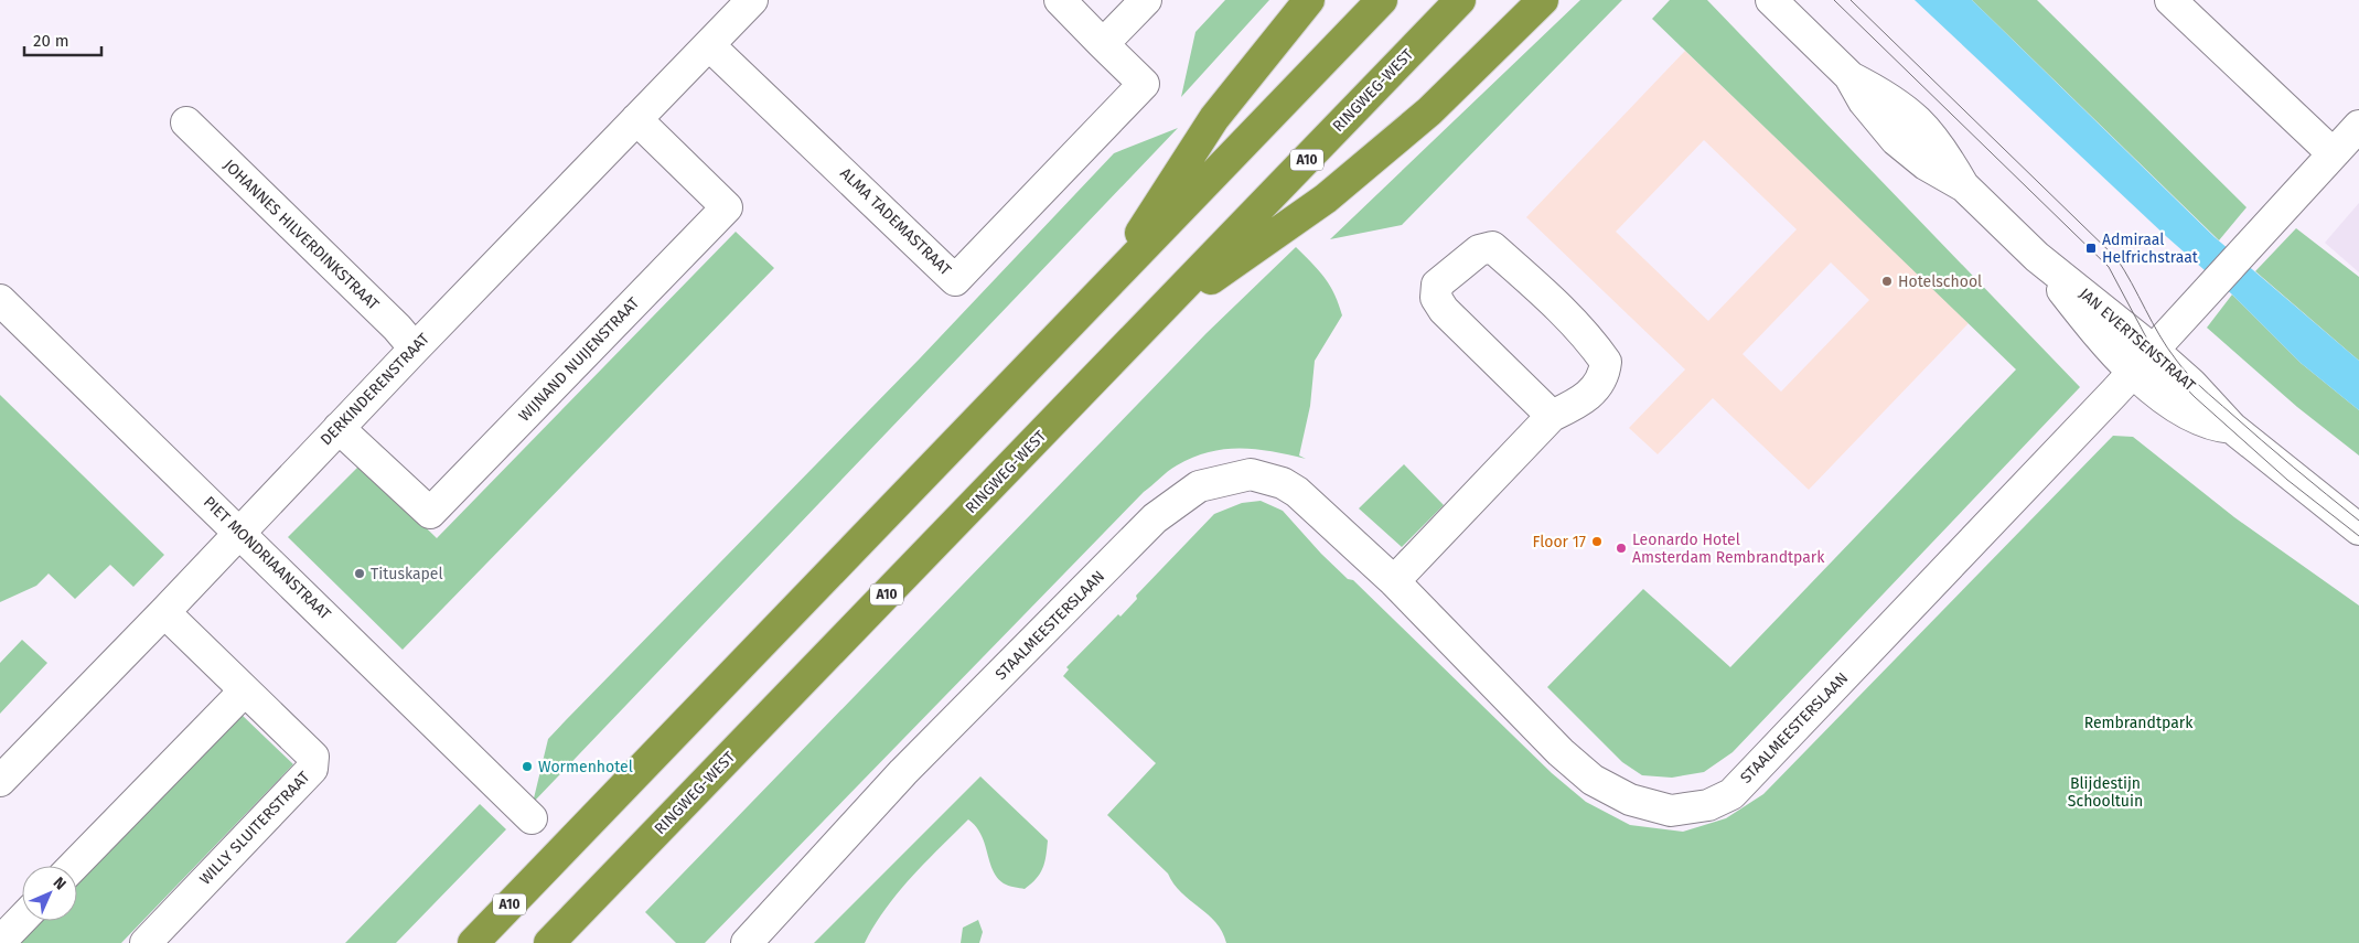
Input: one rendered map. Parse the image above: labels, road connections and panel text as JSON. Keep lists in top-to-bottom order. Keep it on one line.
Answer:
{"streets":{"highway":["RINGWEG-WEST","A10"],"street":["ALMA TADEMASTRAAT","JOHANNES HILVERDINKSTRAAT","JAN EVERTSENSTRAAT","WIJNAND NUIJENSTRAAT","DERKINDERENSTRAAT","PIET MONDRIAANSTRAAT","STAALMEESTERSLAAN","WILLY SLUITERSTRAAT"]},"crossings":[["RINGWEG-WEST","A10"],["ALMA TADEMASTRAAT","DERKINDERENSTRAAT"],["JOHANNES HILVERDINKSTRAAT","DERKINDERENSTRAAT"],["JAN EVERTSENSTRAAT","STAALMEESTERSLAAN"],["WIJNAND NUIJENSTRAAT","DERKINDERENSTRAAT"],["DERKINDERENSTRAAT","PIET MONDRIAANSTRAAT"],["DERKINDERENSTRAAT","WILLY SLUITERSTRAAT"]],"parks":["Rembrandtpark","Blijdestijn Schooltuin"],"places":{"transit":["Admiraal Helfrichstraat"],"other":["Hotelschool","Floor 17","Leonardo Hotel Amsterdam Rembrandtpark","Tituskapel","Wormenhotel"]},"scale_bar":"20 m","north":"top right"}
